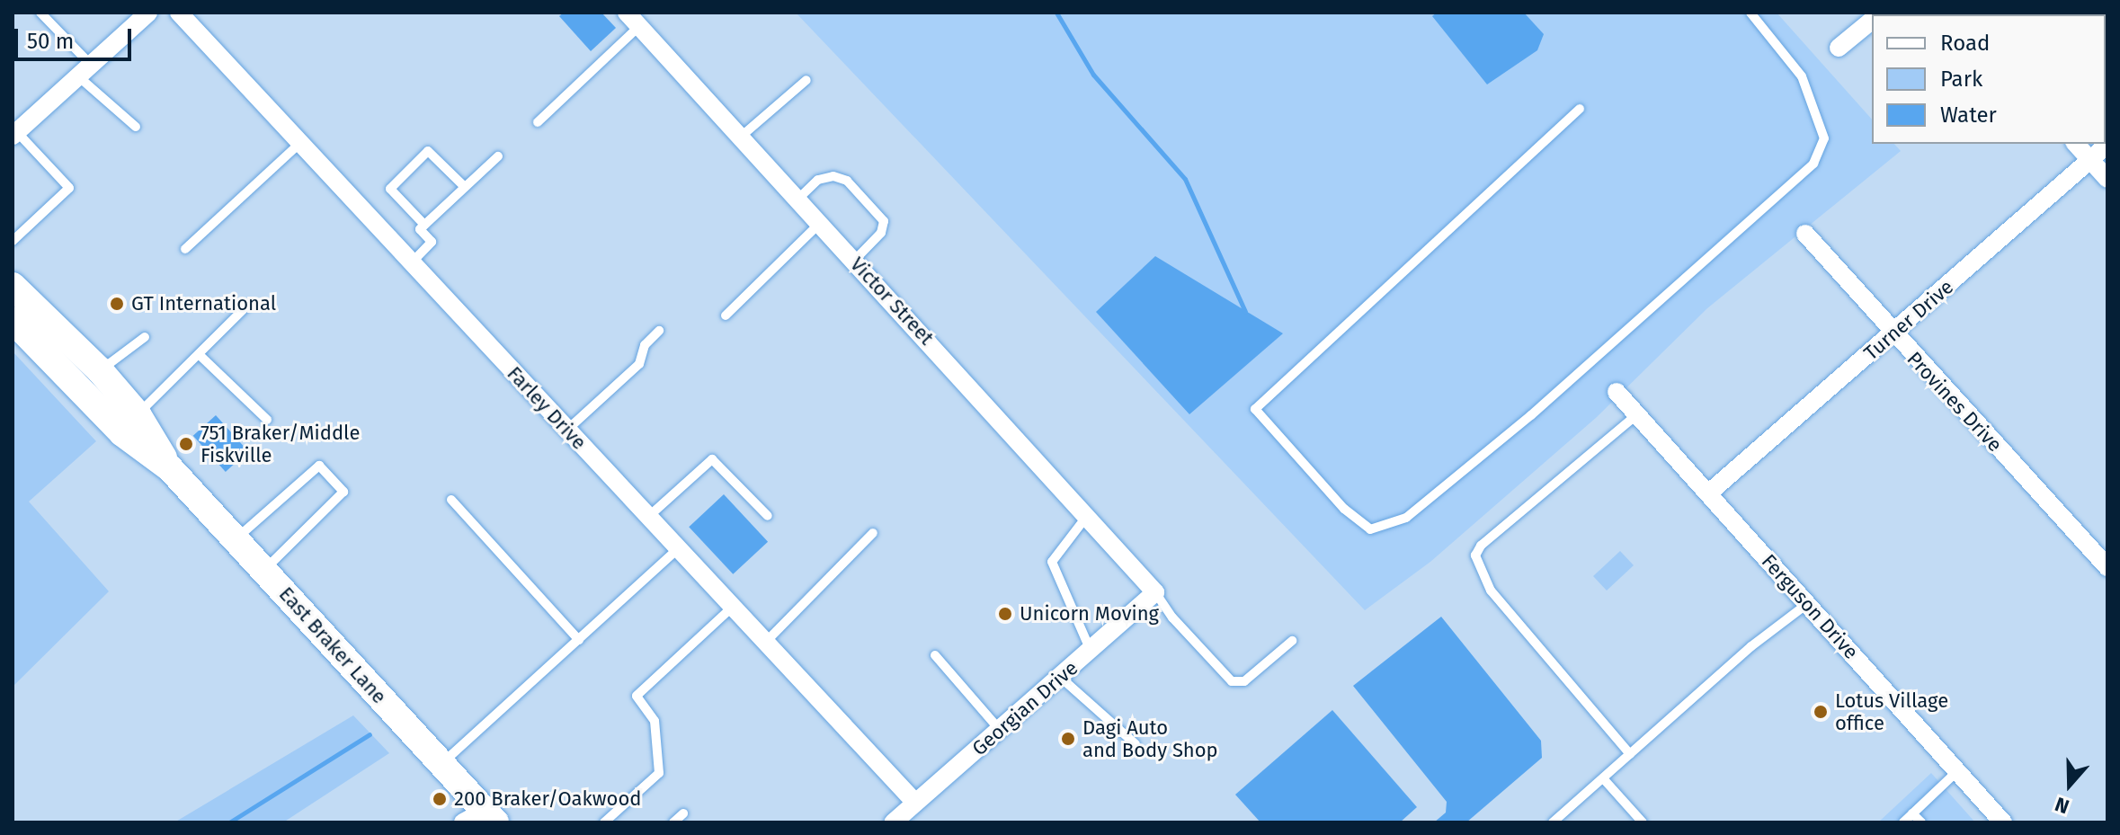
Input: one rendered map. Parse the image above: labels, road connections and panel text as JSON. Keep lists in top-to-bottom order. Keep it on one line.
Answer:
{"streets":{"main road":["East Braker Lane"],"street":["Victor Street","Turner Drive","Provines Drive","Farley Drive","Ferguson Drive","Georgian Drive"]},"crossings":[["Victor Street","Georgian Drive"],["Turner Drive","Provines Drive"],["Turner Drive","Ferguson Drive"],["Farley Drive","Georgian Drive"]],"places":["GT International","751 Braker/Middle Fiskville","Unicorn Moving","Lotus Village office","Dagi Auto and Body Shop","200 Braker/Oakwood"],"legend":["Road","Park","Water"],"scale_bar":"50 m","north":"bottom"}
